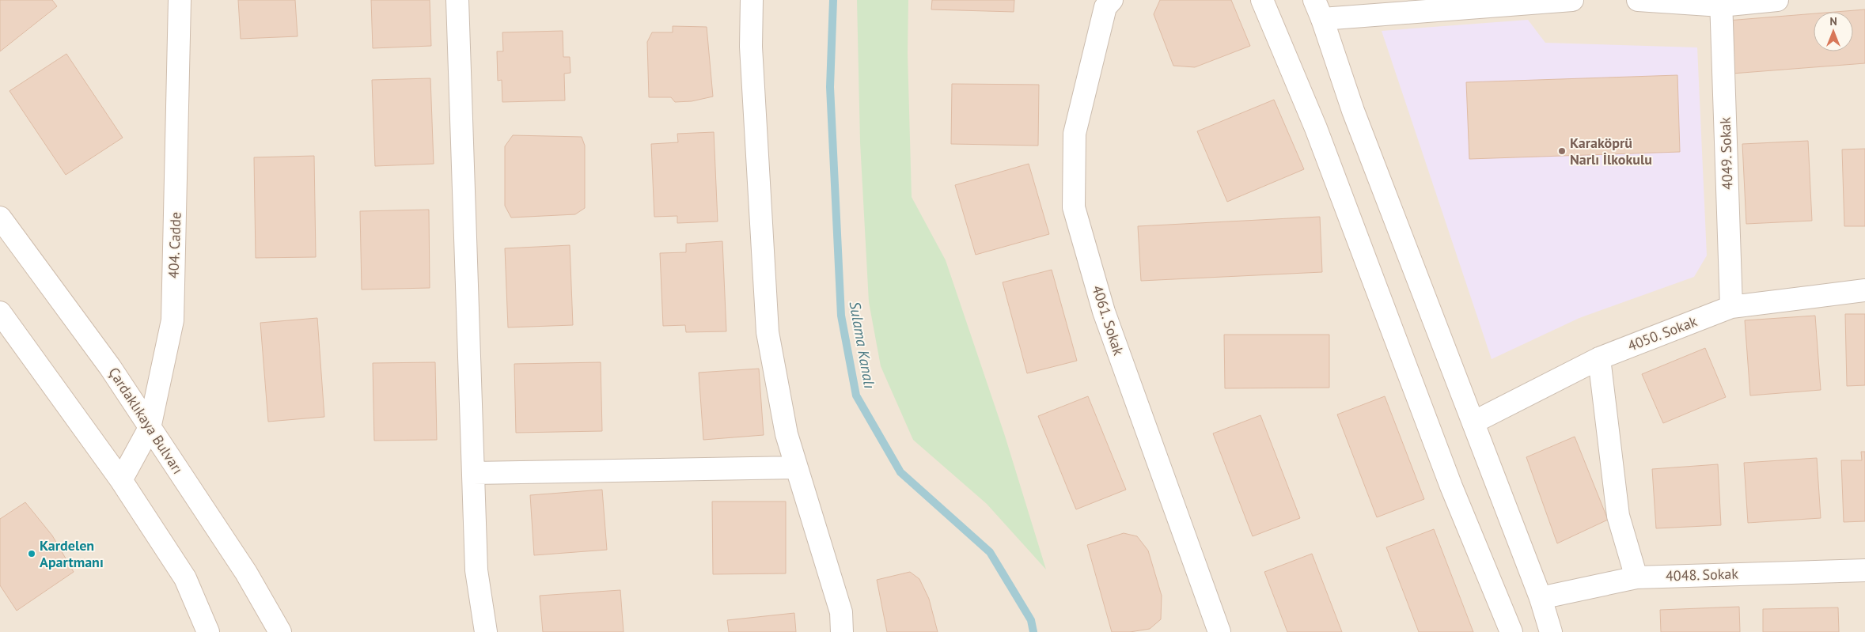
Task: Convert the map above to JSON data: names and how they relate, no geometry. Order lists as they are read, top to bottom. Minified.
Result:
{"streets":{"street":["4049. Sokak","404. Cadde","4061. Sokak","4050. Sokak","Çardaklıkaya Bulvarı","4048. Sokak"]},"crossings":[["4049. Sokak","4050. Sokak"],["404. Cadde","Çardaklıkaya Bulvarı"]],"water":["Sulama Kanalı"],"places":["Karaköprü Narlı İlkokulu","Kardelen Apartmanı"],"north":"top"}
